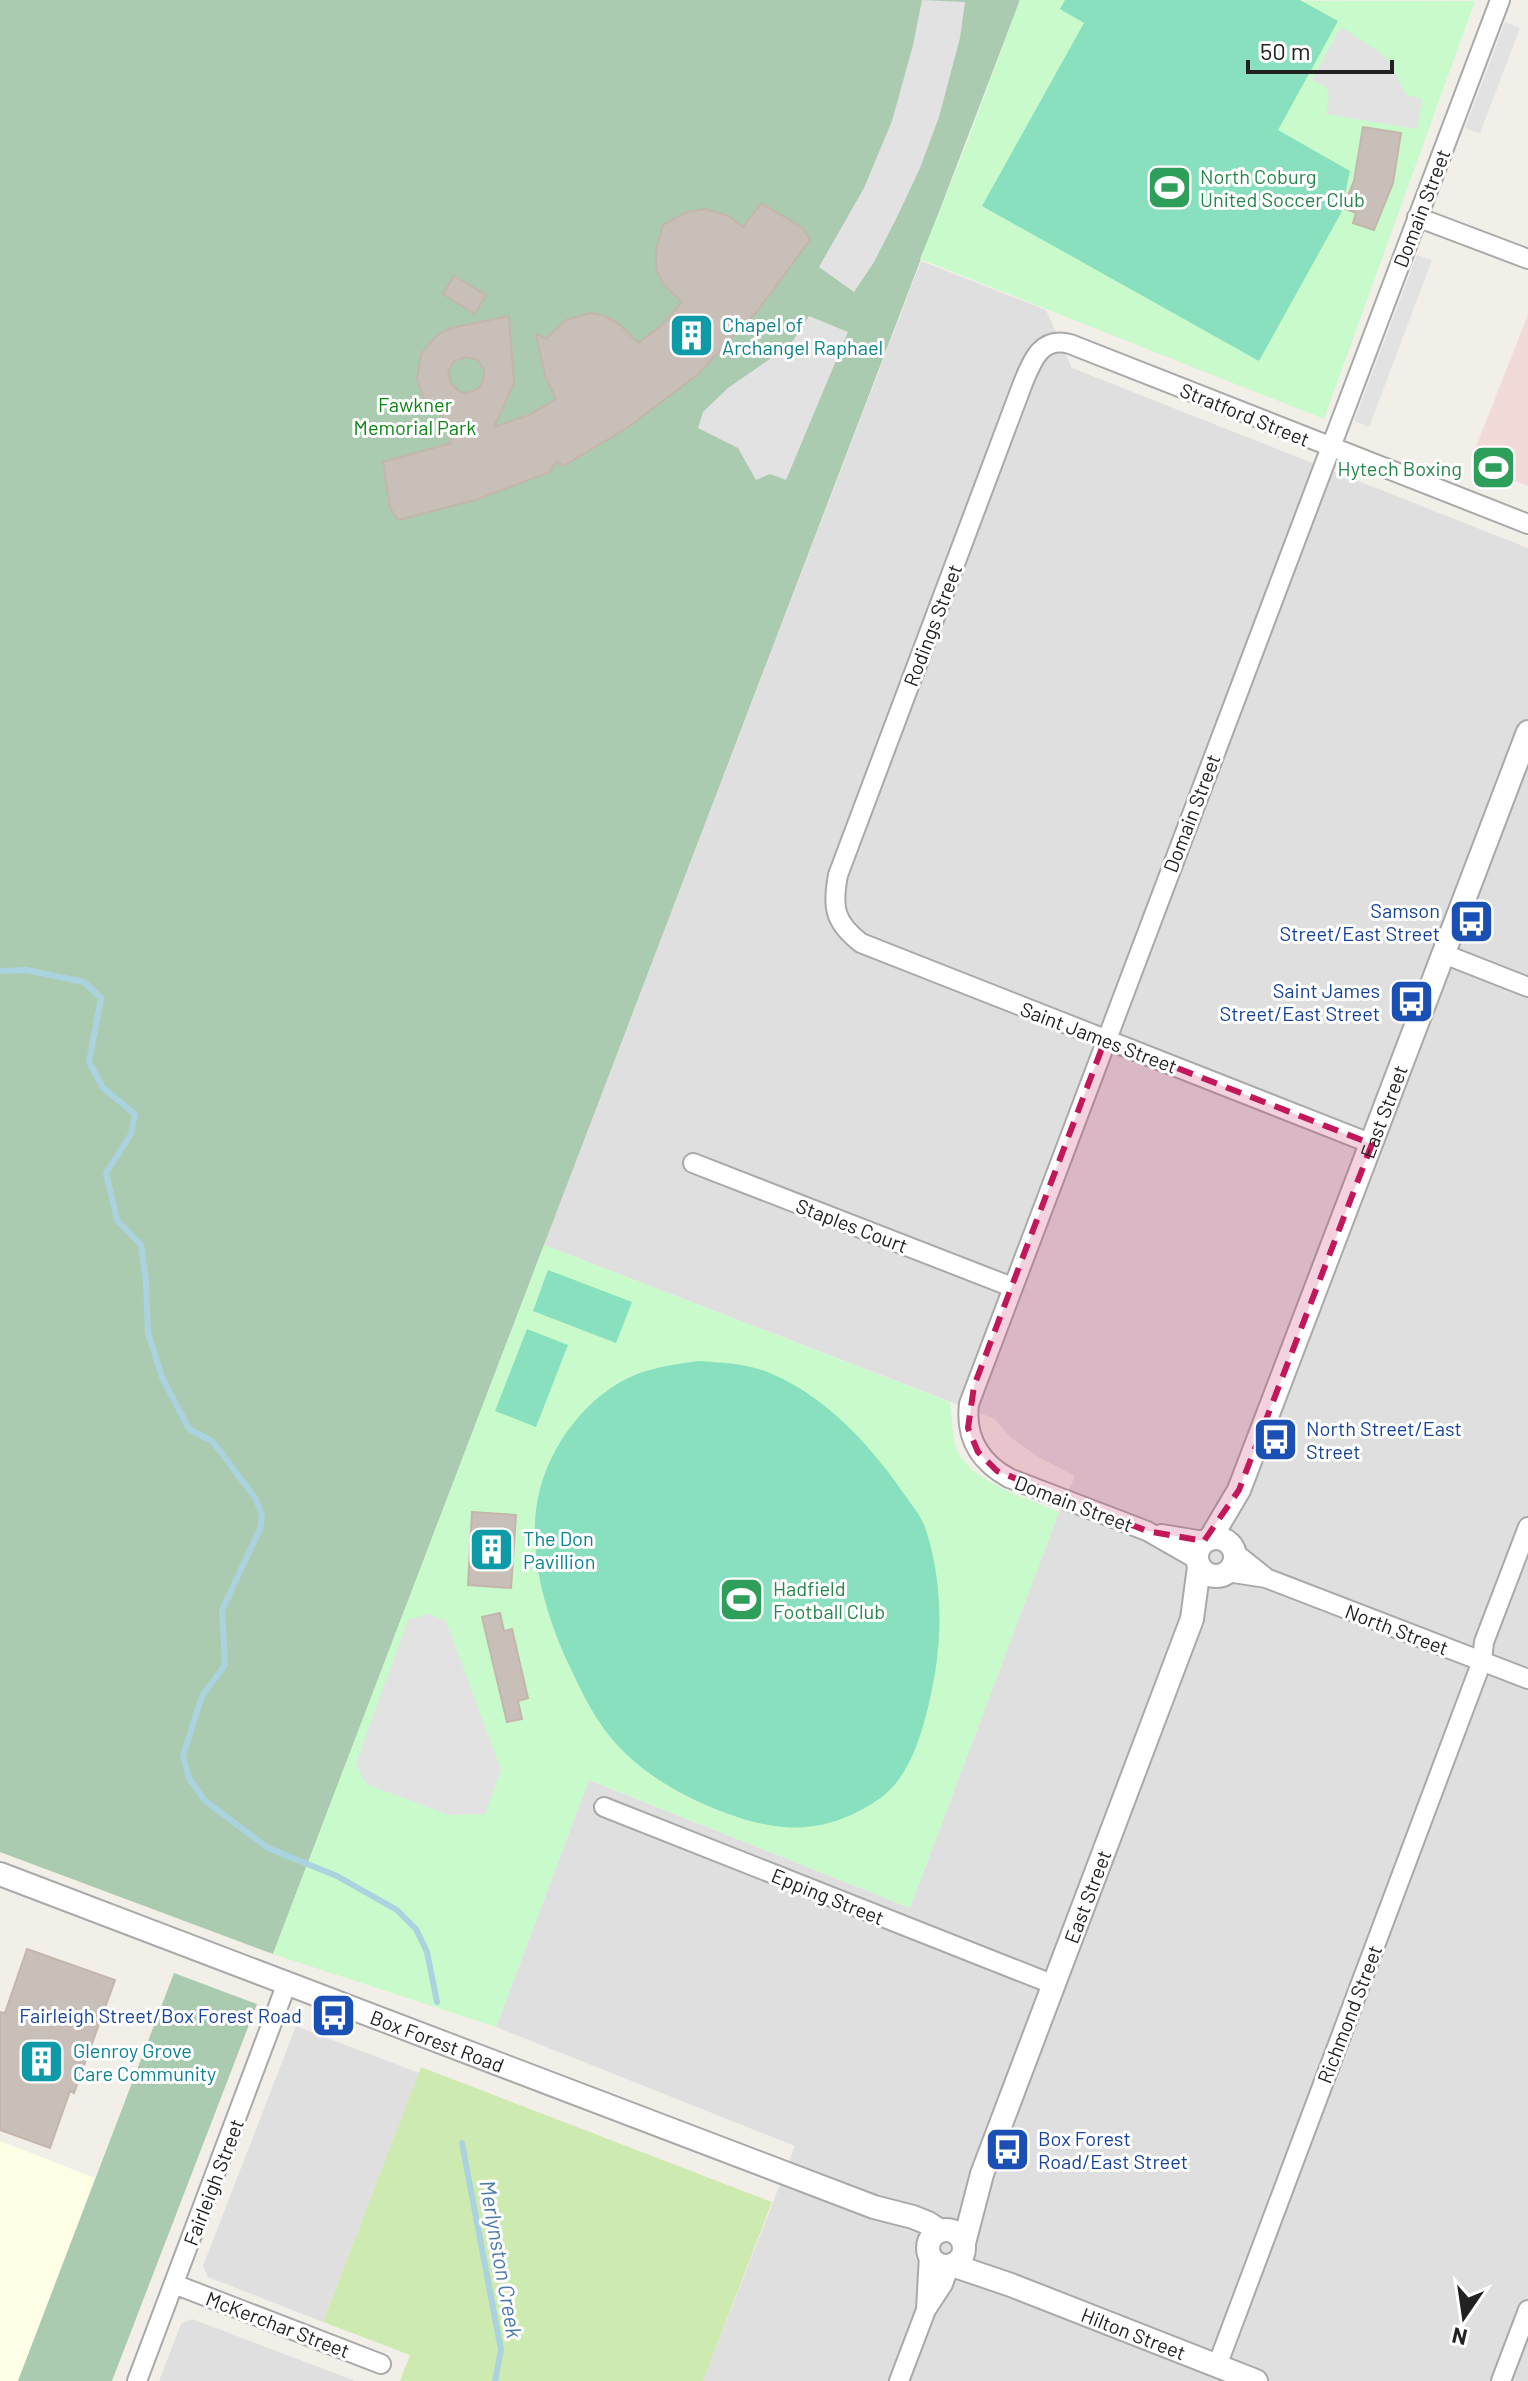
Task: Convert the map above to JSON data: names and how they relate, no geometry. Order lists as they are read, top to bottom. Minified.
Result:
{"streets":{"street":["Domain Street","Stratford Street","Rodings Street","Saint James Street","East Street","Staples Court","North Street","Epping Street","Richmond Street","Box Forest Road","Fairleigh Street","McKerchar Street","Hilton Street"]},"crossings":[["Domain Street","Stratford Street"],["Domain Street","Saint James Street"],["Domain Street","East Street"],["Domain Street","Staples Court"],["Domain Street","North Street"],["Stratford Street","Rodings Street"],["Rodings Street","Saint James Street"],["Saint James Street","East Street"],["East Street","North Street"],["East Street","Epping Street"],["East Street","Box Forest Road"],["East Street","Hilton Street"],["North Street","Richmond Street"],["Richmond Street","Hilton Street"],["Box Forest Road","Fairleigh Street"],["Fairleigh Street","McKerchar Street"]],"water":["Merlynston Creek"],"parks":["Fawkner Memorial Park"],"places":{"sports":["North Coburg United Soccer Club","Hytech Boxing","Hadfield Football Club"],"building":["Chapel of Archangel Raphael","The Don Pavillion","Glenroy Grove Care Community"],"bus stop":["Samson Street/East Street","Saint James Street/East Street","North Street/East Street","Fairleigh Street/Box Forest Road","Box Forest Road/East Street"]},"scale_bar":"50 m","north":"bottom"}
